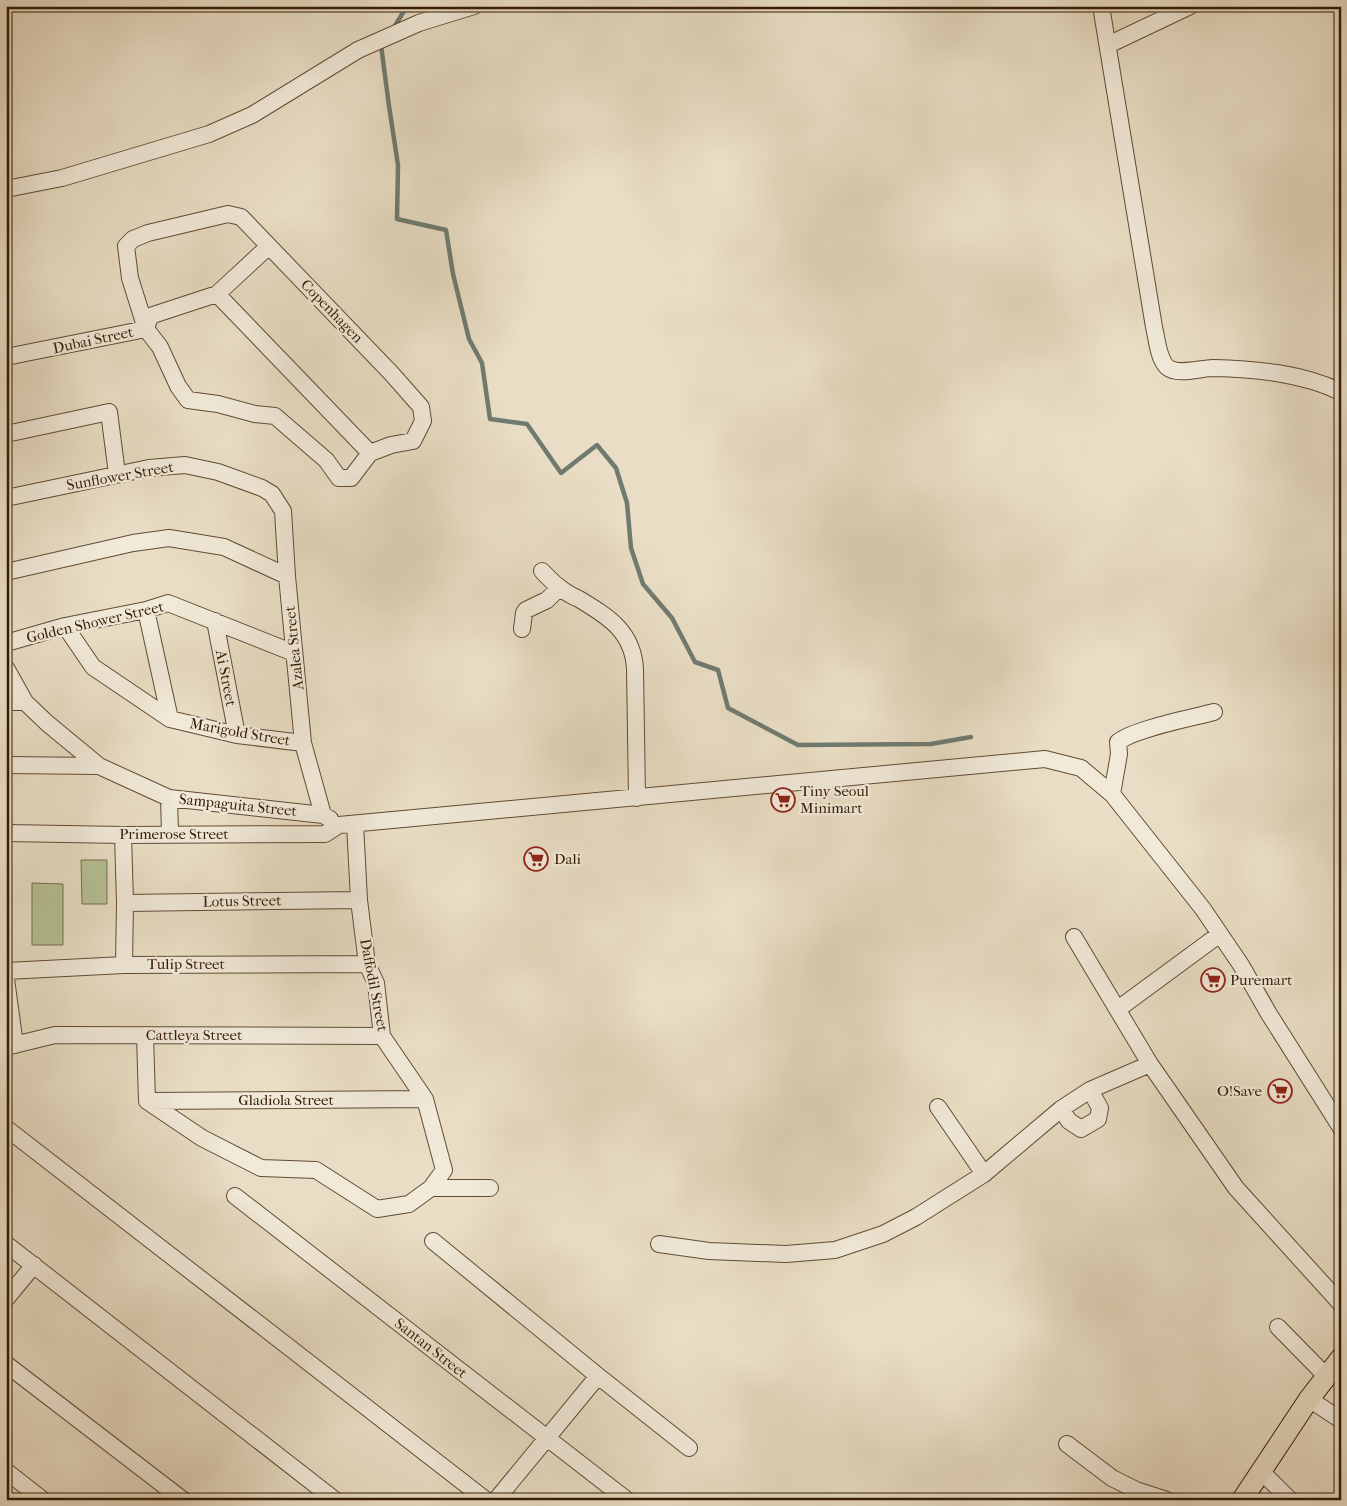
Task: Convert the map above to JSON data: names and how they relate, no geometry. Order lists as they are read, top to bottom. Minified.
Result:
{"streets":{"street":["Copenhagen","Dubai Street","Sunflower Street","Golden Shower Street","Azalea Street","Ai Street","Marigold Street","Sampaguita Street","Primerose Street","Lotus Street","Tulip Street","Daffodil Street","Cattleya Street","Gladiola Street","Santan Street"]},"crossings":[["Copenhagen","Dubai Street"],["Sunflower Street","Azalea Street"],["Golden Shower Street","Azalea Street"],["Golden Shower Street","Ai Street"],["Golden Shower Street","Marigold Street"],["Azalea Street","Marigold Street"],["Azalea Street","Sampaguita Street"],["Ai Street","Marigold Street"],["Sampaguita Street","Primerose Street"],["Lotus Street","Daffodil Street"],["Tulip Street","Daffodil Street"],["Daffodil Street","Cattleya Street"],["Daffodil Street","Gladiola Street"]],"places":{"supermarket":["Tiny Seoul Minimart","Dali","Puremart","O!Save"]}}
